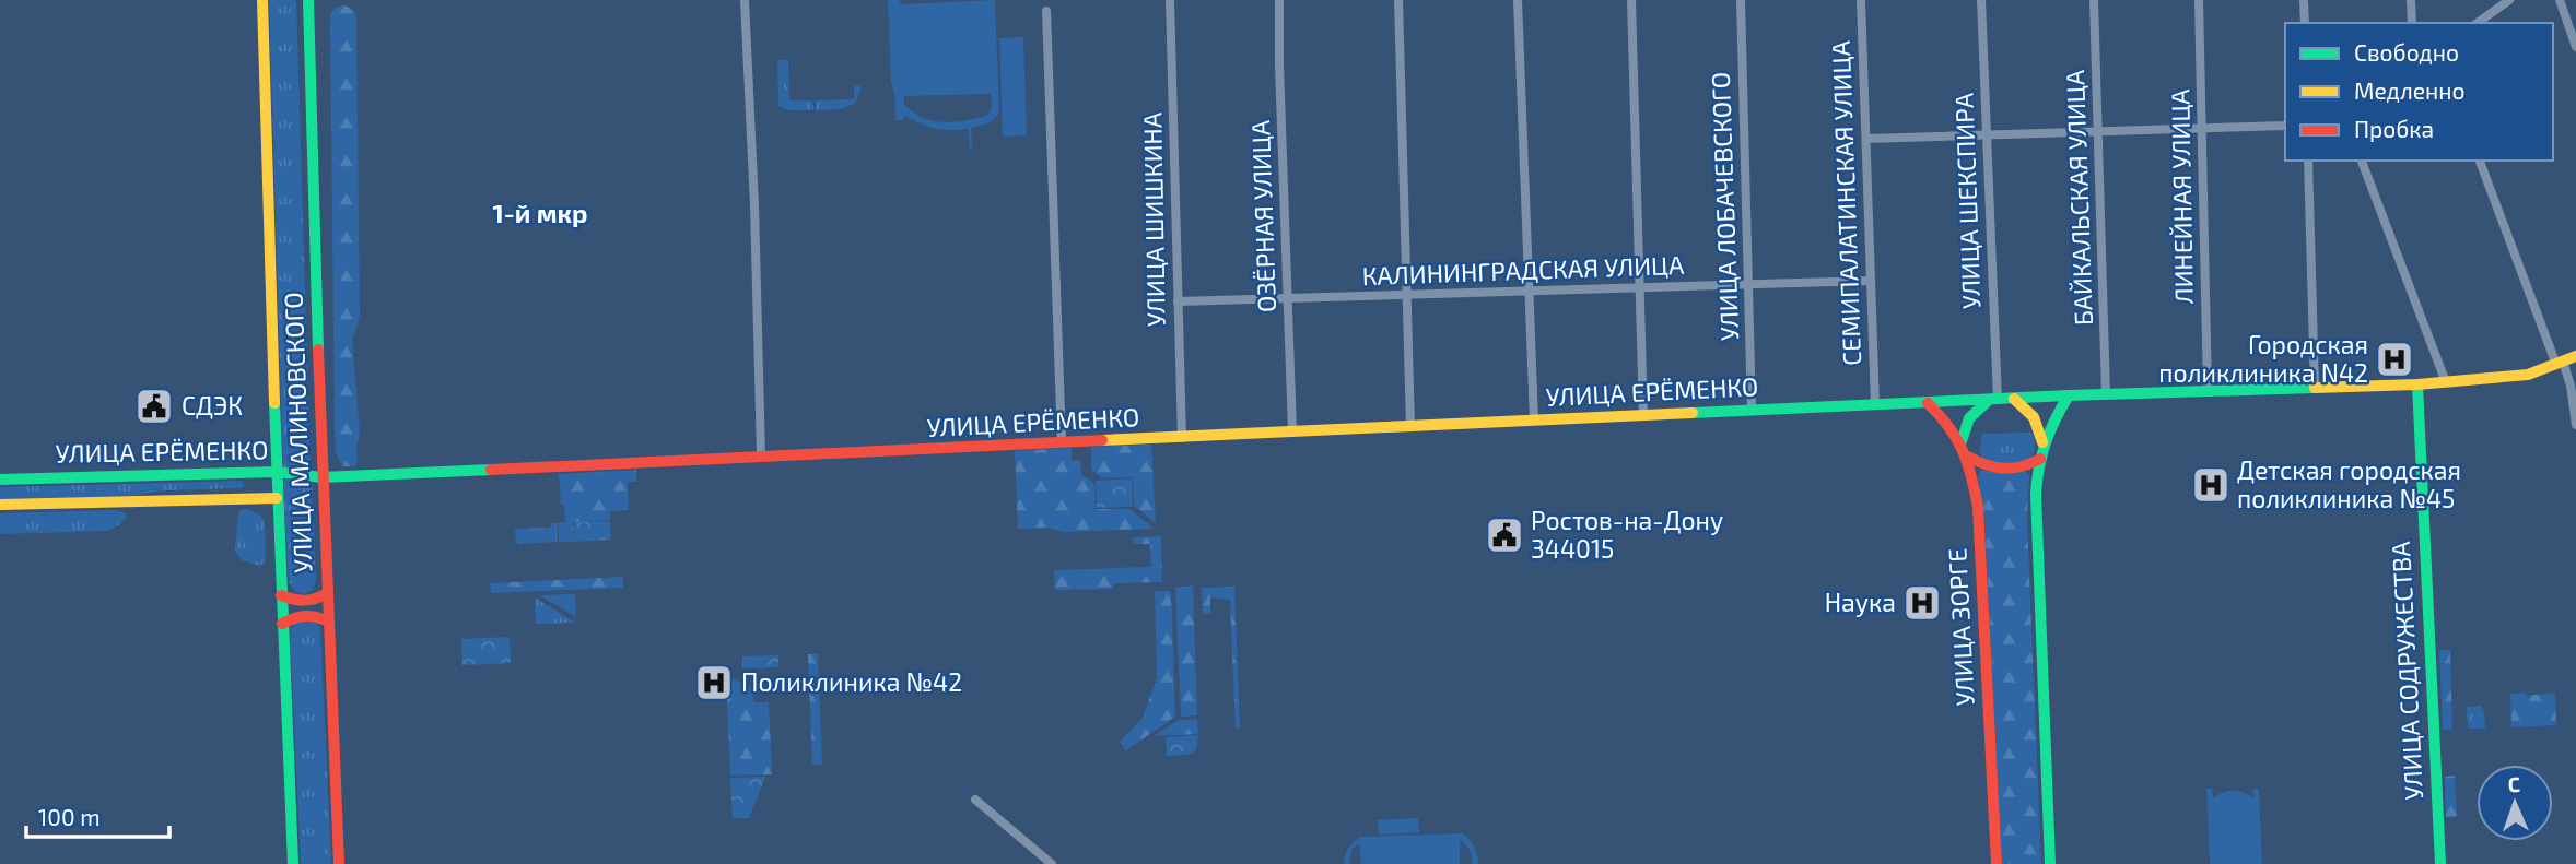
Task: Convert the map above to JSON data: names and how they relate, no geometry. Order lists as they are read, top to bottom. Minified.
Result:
{"streets":{"main road":["УЛИЦА ЕРЁМЕНКО","УЛИЦА МАЛИНОВСКОГО","УЛИЦА ЗОРГЕ","УЛИЦА СОДРУЖЕСТВА"],"street":["ЛИНЕЙНАЯ УЛИЦА","БАЙКАЛЬСКАЯ УЛИЦА","УЛИЦА ШЕКСПИРА","СЕМИПАЛАТИНСКАЯ УЛИЦА","УЛИЦА ЛОБАЧЕВСКОГО","ОЗЁРНАЯ УЛИЦА","УЛИЦА ШИШКИНА","КАЛИНИНГРАДСКАЯ УЛИЦА"]},"crossings":[["ЛИНЕЙНАЯ УЛИЦА","УЛИЦА ЕРЁМЕНКО"],["БАЙКАЛЬСКАЯ УЛИЦА","УЛИЦА ЕРЁМЕНКО"],["УЛИЦА ШЕКСПИРА","УЛИЦА ЕРЁМЕНКО"],["УЛИЦА ШЕКСПИРА","УЛИЦА ЗОРГЕ"],["СЕМИПАЛАТИНСКАЯ УЛИЦА","КАЛИНИНГРАДСКАЯ УЛИЦА"],["СЕМИПАЛАТИНСКАЯ УЛИЦА","УЛИЦА ЕРЁМЕНКО"],["УЛИЦА ЛОБАЧЕВСКОГО","КАЛИНИНГРАДСКАЯ УЛИЦА"],["УЛИЦА ЛОБАЧЕВСКОГО","УЛИЦА ЕРЁМЕНКО"],["ОЗЁРНАЯ УЛИЦА","КАЛИНИНГРАДСКАЯ УЛИЦА"],["ОЗЁРНАЯ УЛИЦА","УЛИЦА ЕРЁМЕНКО"],["УЛИЦА ШИШКИНА","КАЛИНИНГРАДСКАЯ УЛИЦА"],["УЛИЦА ШИШКИНА","УЛИЦА ЕРЁМЕНКО"],["УЛИЦА ЕРЁМЕНКО","УЛИЦА МАЛИНОВСКОГО"],["УЛИЦА ЕРЁМЕНКО","УЛИЦА ЗОРГЕ"],["УЛИЦА ЕРЁМЕНКО","УЛИЦА СОДРУЖЕСТВА"]],"districts":["1-й мкр"],"places":{"hospital":["Городская поликлиника N42","Детская городская поликлиника №45","Наука","Поликлиника №42"],"public building":["СДЭК","Ростов-на-Дону 344015"]},"legend":["Свободно","Медленно","Пробка"],"scale_bar":"100 m","north":"top"}
